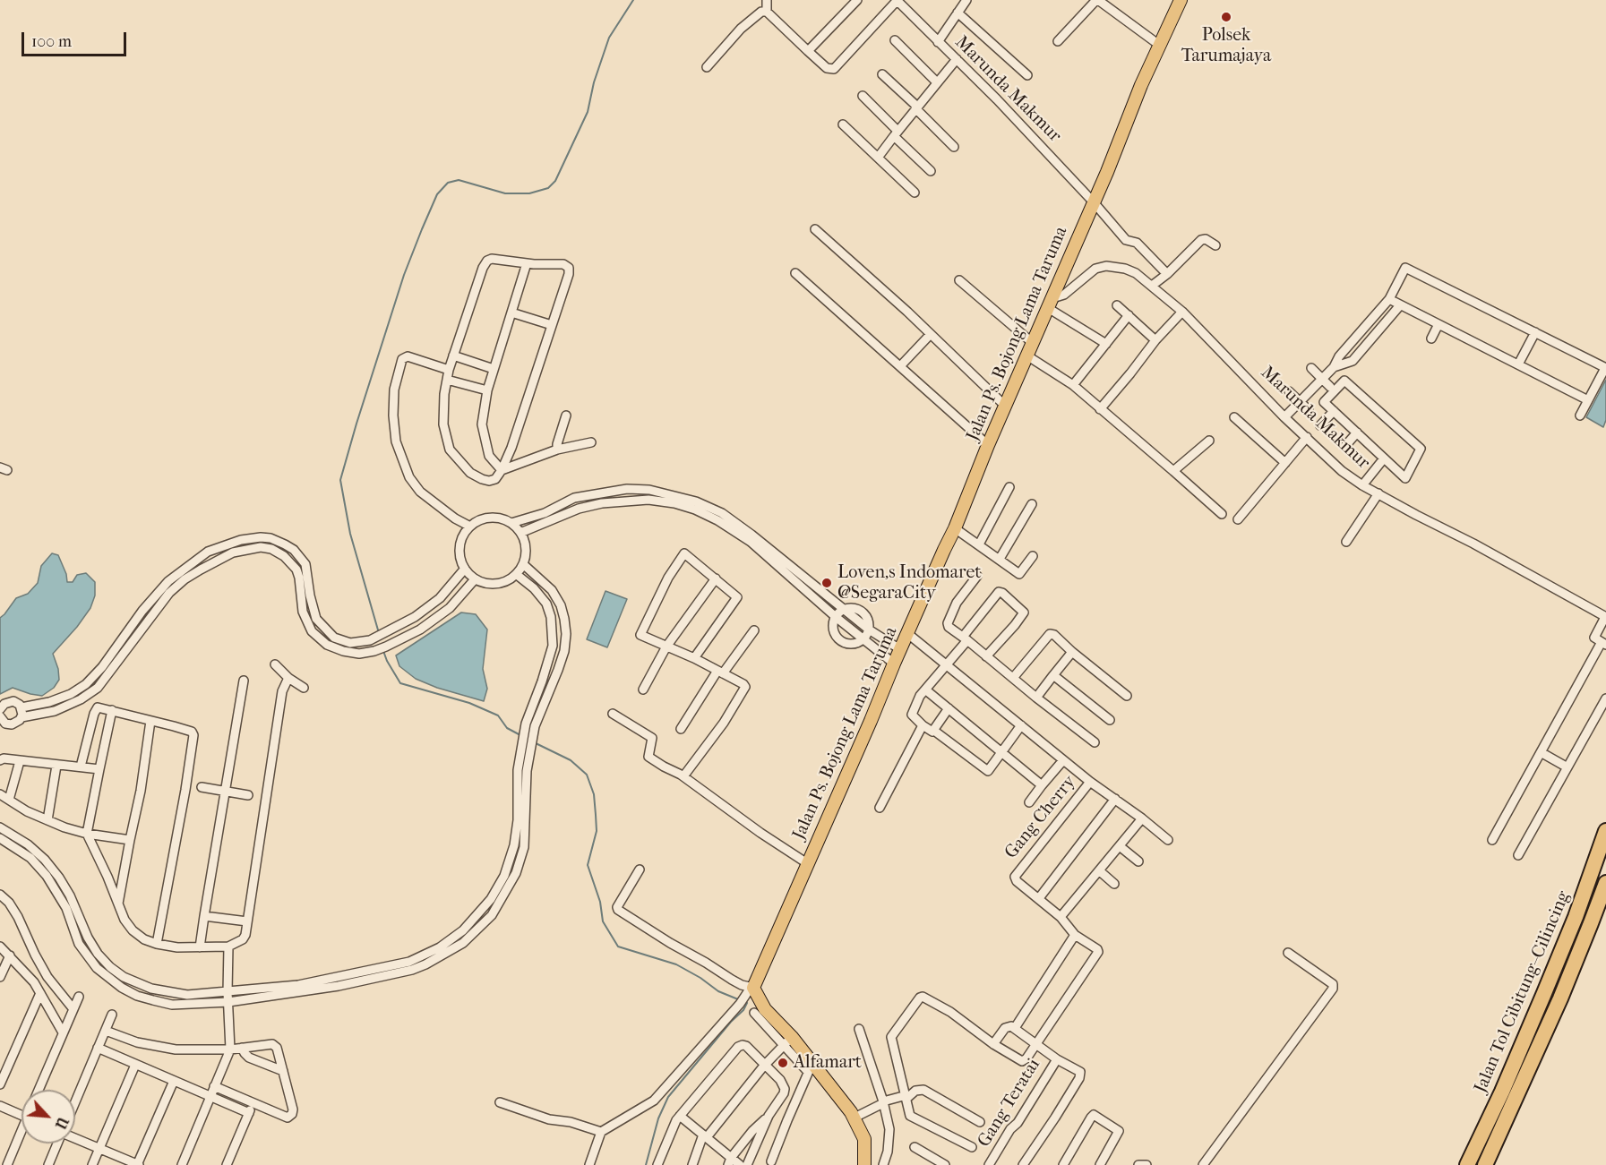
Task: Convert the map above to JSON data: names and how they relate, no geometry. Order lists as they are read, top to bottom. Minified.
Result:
{"streets":{"highway":["Jalan Tol Cibitung–Cilincing"],"main road":["Jalan Ps. Bojong Lama Taruma"],"street":["Marunda Makmur","Gang Cherry","Gang Teratai"]},"crossings":[["Marunda Makmur","Jalan Ps. Bojong Lama Taruma"]],"places":["Polsek Tarumajaya","Loven,s Indomaret @SegaraCity","Alfamart"],"scale_bar":"100 m","north":"bottom right"}
